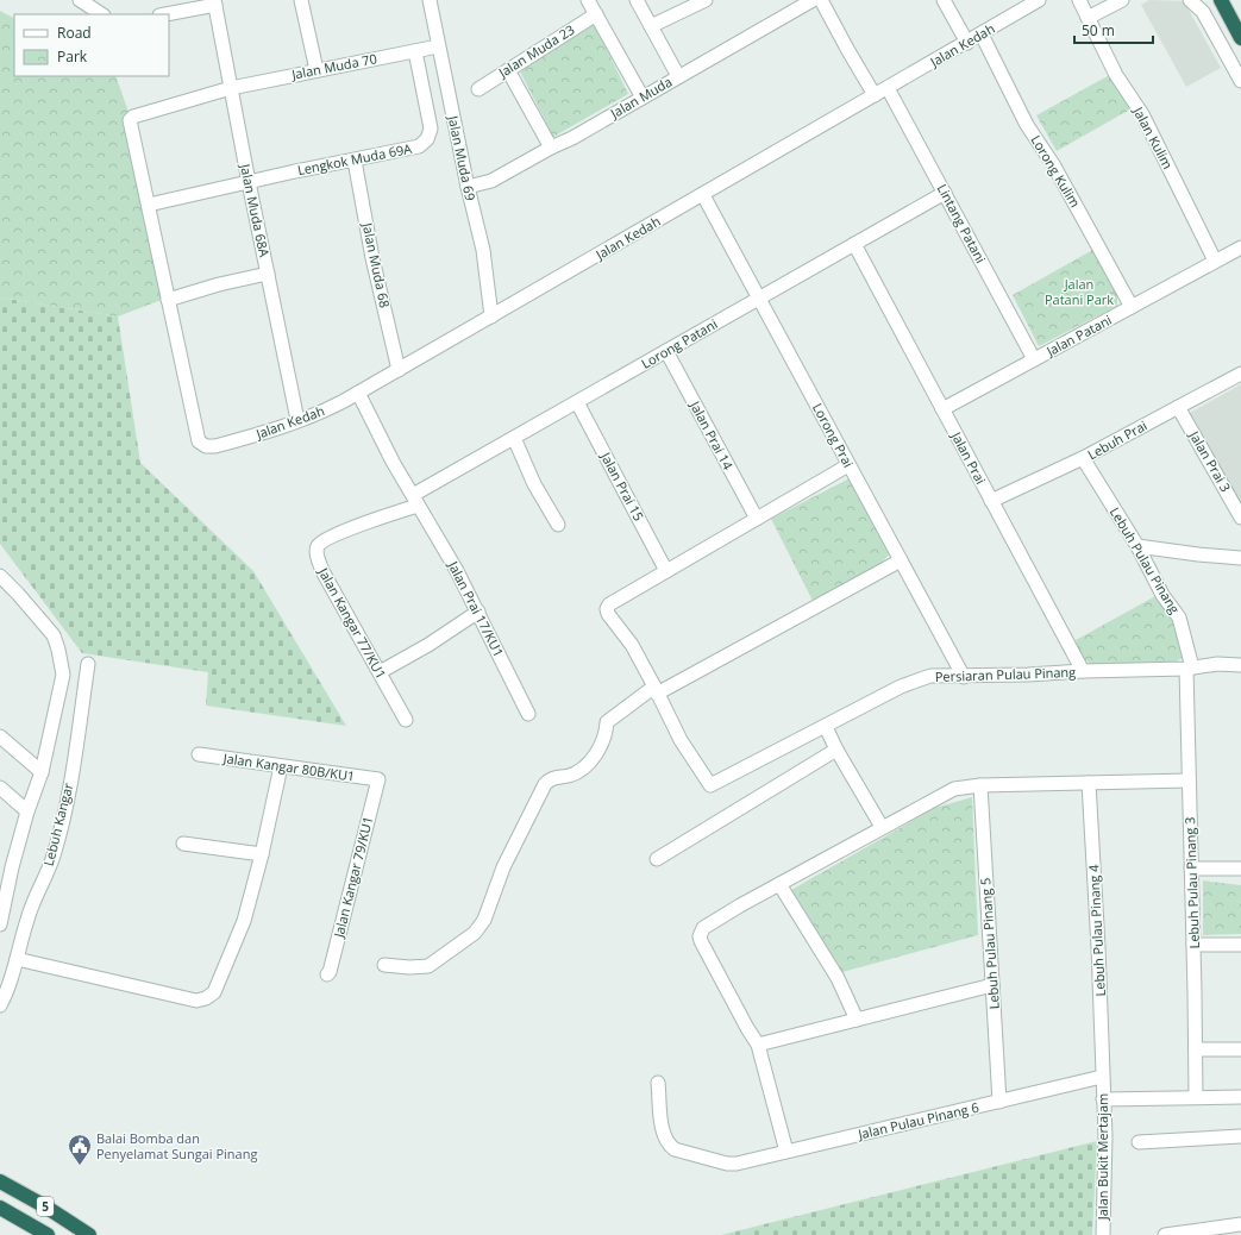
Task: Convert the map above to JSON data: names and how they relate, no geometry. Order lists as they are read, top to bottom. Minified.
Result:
{"streets":{"highway":["5"],"street":["Jalan Kedah","Jalan Muda 23","Jalan Muda 70","Jalan Muda","Jalan Kulim","Jalan Muda 69","Lengkok Muda 69A","Lorong Kulim","Jalan Muda 68A","Lintang Patani","Jalan Muda 68","Jalan Patani","Lorong Patani","Jalan Prai 14","Lorong Prai","Lebuh Prai","Jalan Prai","Jalan Prai 3","Jalan Prai 15","Lebuh Pulau Pinang","Jalan Prai 17/KU1","Jalan Kangar 77/KU1","Persiaran Pulau Pinang","Jalan Kangar 80B/KU1","Lebuh Kangar","Jalan Kangar 79/KU1","Lebuh Pulau Pinang 3","Lebuh Pulau Pinang 4","Lebuh Pulau Pinang 5","Jalan Pulau Pinang 6","Jalan Bukit Mertajam"]},"crossings":[["Jalan Kedah","Jalan Muda 69"],["Jalan Kedah","Lorong Kulim"],["Jalan Kedah","Jalan Muda 68A"],["Jalan Kedah","Lintang Patani"],["Jalan Kedah","Jalan Muda 68"],["Jalan Kedah","Lorong Prai"],["Jalan Kedah","Jalan Prai 17/KU1"],["Jalan Muda 70","Jalan Muda 69"],["Jalan Muda 70","Lengkok Muda 69A"],["Jalan Muda 70","Jalan Muda 68A"],["Jalan Muda","Jalan Muda 69"],["Jalan Kulim","Jalan Patani"],["Lengkok Muda 69A","Jalan Muda 68A"],["Lengkok Muda 69A","Jalan Muda 68"],["Lorong Kulim","Jalan Patani"],["Lintang Patani","Jalan Patani"],["Lintang Patani","Lorong Patani"],["Jalan Patani","Jalan Prai"],["Lorong Patani","Jalan Prai 14"],["Lorong Patani","Lorong Prai"],["Lorong Patani","Jalan Prai"],["Lorong Patani","Jalan Prai 15"],["Lorong Patani","Jalan Prai 17/KU1"],["Lorong Patani","Jalan Kangar 77/KU1"],["Lorong Prai","Persiaran Pulau Pinang"],["Lebuh Prai","Jalan Prai"],["Lebuh Prai","Jalan Prai 3"],["Lebuh Prai","Lebuh Pulau Pinang"],["Jalan Prai","Persiaran Pulau Pinang"],["Lebuh Pulau Pinang","Persiaran Pulau Pinang"],["Lebuh Pulau Pinang","Lebuh Pulau Pinang 3"],["Jalan Prai 17/KU1","Jalan Kangar 77/KU1"],["Persiaran Pulau Pinang","Lebuh Pulau Pinang 3"],["Jalan Kangar 80B/KU1","Jalan Kangar 79/KU1"],["Lebuh Pulau Pinang 4","Jalan Pulau Pinang 6"],["Lebuh Pulau Pinang 4","Jalan Bukit Mertajam"],["Lebuh Pulau Pinang 5","Jalan Pulau Pinang 6"],["Jalan Pulau Pinang 6","Jalan Bukit Mertajam"]],"parks":["Jalan Patani Park"],"places":{"public building":["Balai Bomba dan Penyelamat Sungai Pinang"]},"legend":["Road","Park"],"scale_bar":"50 m"}
